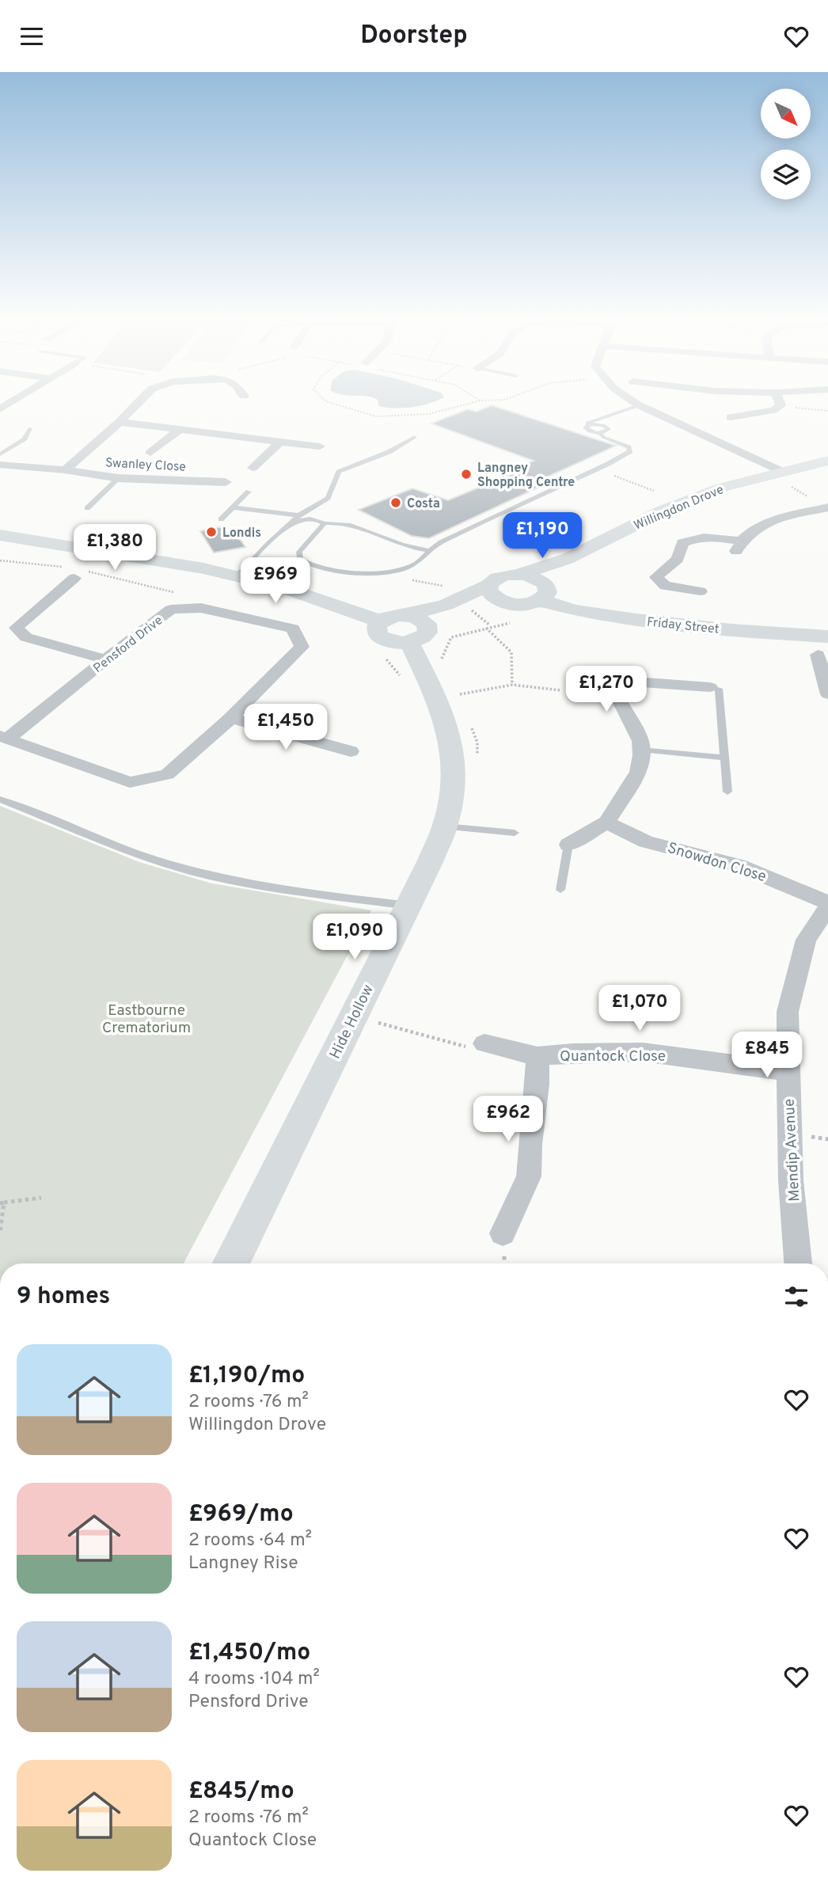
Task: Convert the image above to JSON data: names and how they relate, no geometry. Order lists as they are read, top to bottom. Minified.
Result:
{"streets":{"main road":["Willingdon Drove","Friday Street","Hide Hollow"],"street":["Swanley Close","Pensford Drive","Snowdon Close","Quantock Close","Mendip Avenue"]},"crossings":[["Willingdon Drove","Friday Street"],["Willingdon Drove","Hide Hollow"],["Snowdon Close","Mendip Avenue"],["Quantock Close","Mendip Avenue"]],"parks":["Eastbourne Crematorium"],"places":["Langney Shopping Centre","Costa","Londis"],"north":"bottom right","page":{"header":"Doorstep","price":["£1,190","£1,380","£969","£1,270","£1,450","£1,090","£1,070","£845","£962"],"heading":"9 homes","list":[{"name":"£1,190/mo","note":"2 rooms · 76 m² · Willingdon Drove"},{"name":"£969/mo","note":"2 rooms · 64 m² · Langney Rise"},{"name":"£1,450/mo","note":"4 rooms · 104 m² · Pensford Drive"},{"name":"£845/mo","note":"2 rooms · 76 m² · Quantock Close"}]}}
